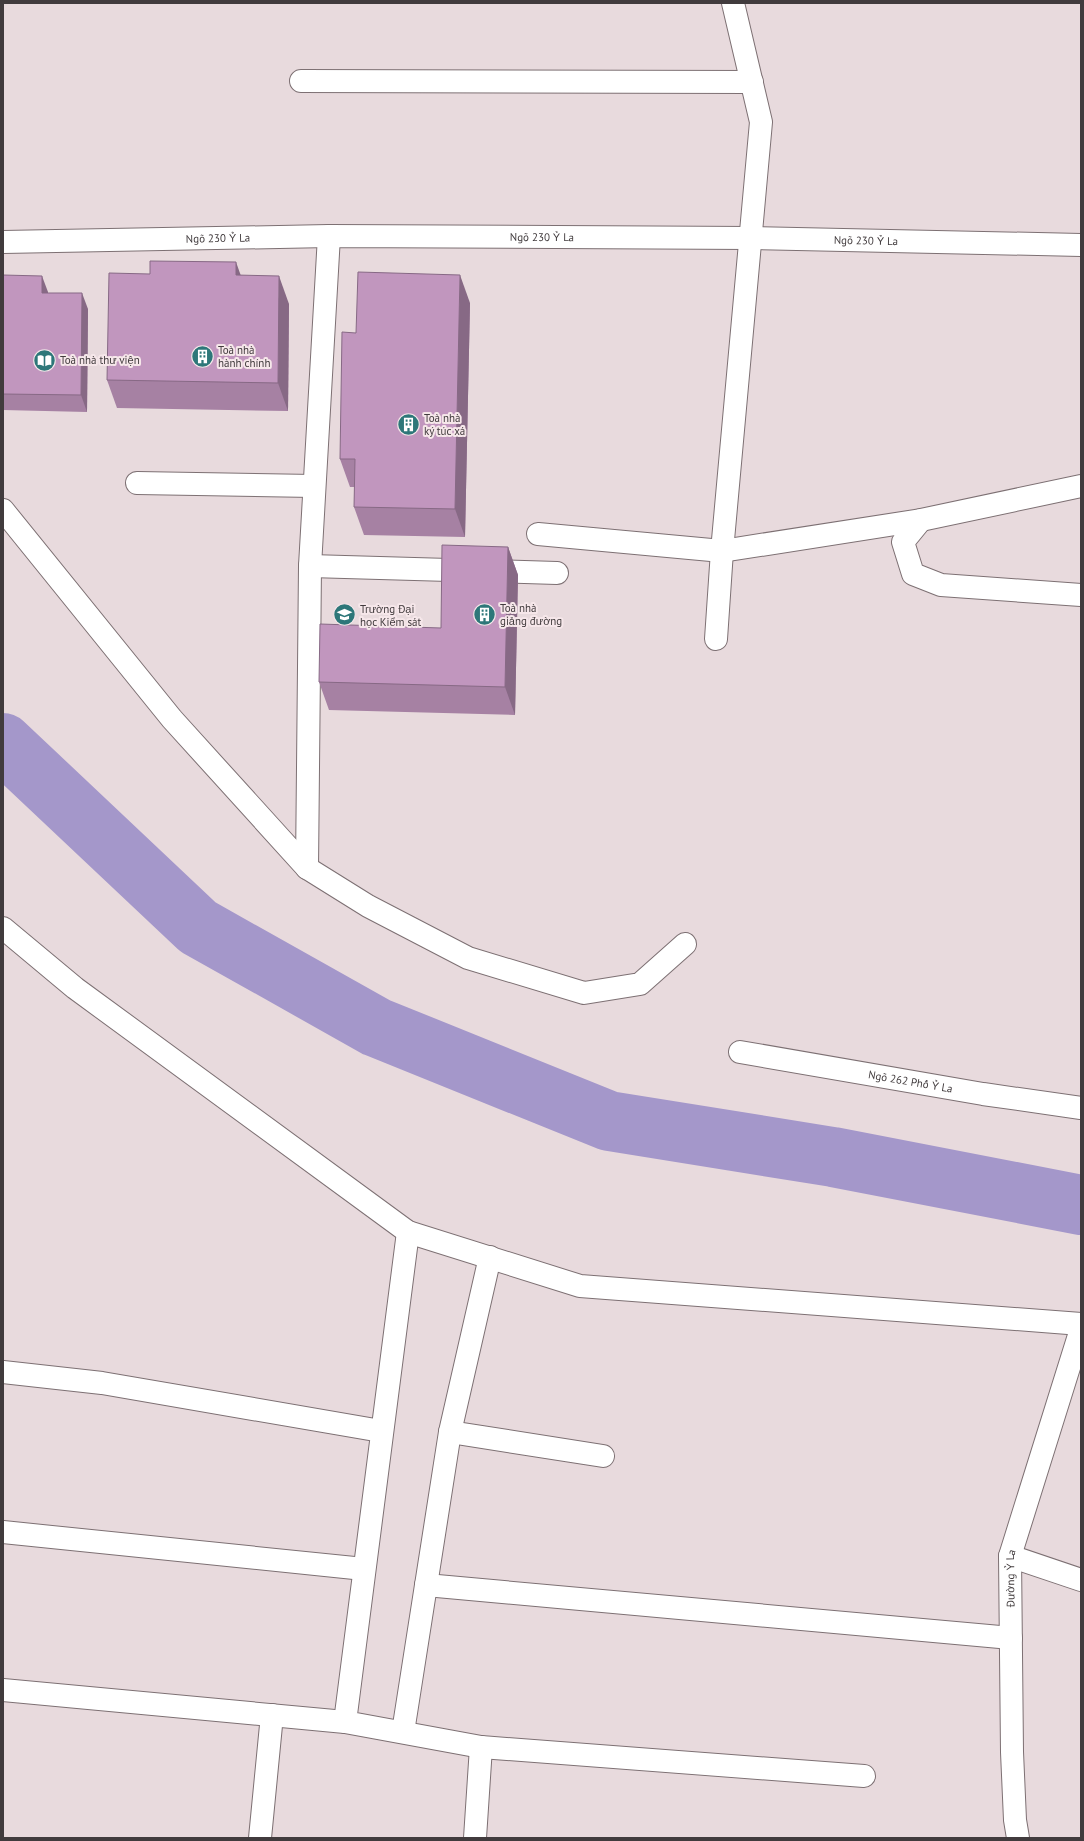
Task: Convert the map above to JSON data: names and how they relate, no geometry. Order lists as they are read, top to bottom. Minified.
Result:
{"streets":{"street":["Ngõ 230 Ỷ La","Ngõ 262 Phố Ỷ La","Đường Ỷ La"]},"places":{"building":["Toà nhà hành chính","Toà nhà ký túc xá","Toà nhà giảng đường"],"library":["Toà nhà thư viện"],"school or university":["Trường Đại học Kiểm sát"]}}
